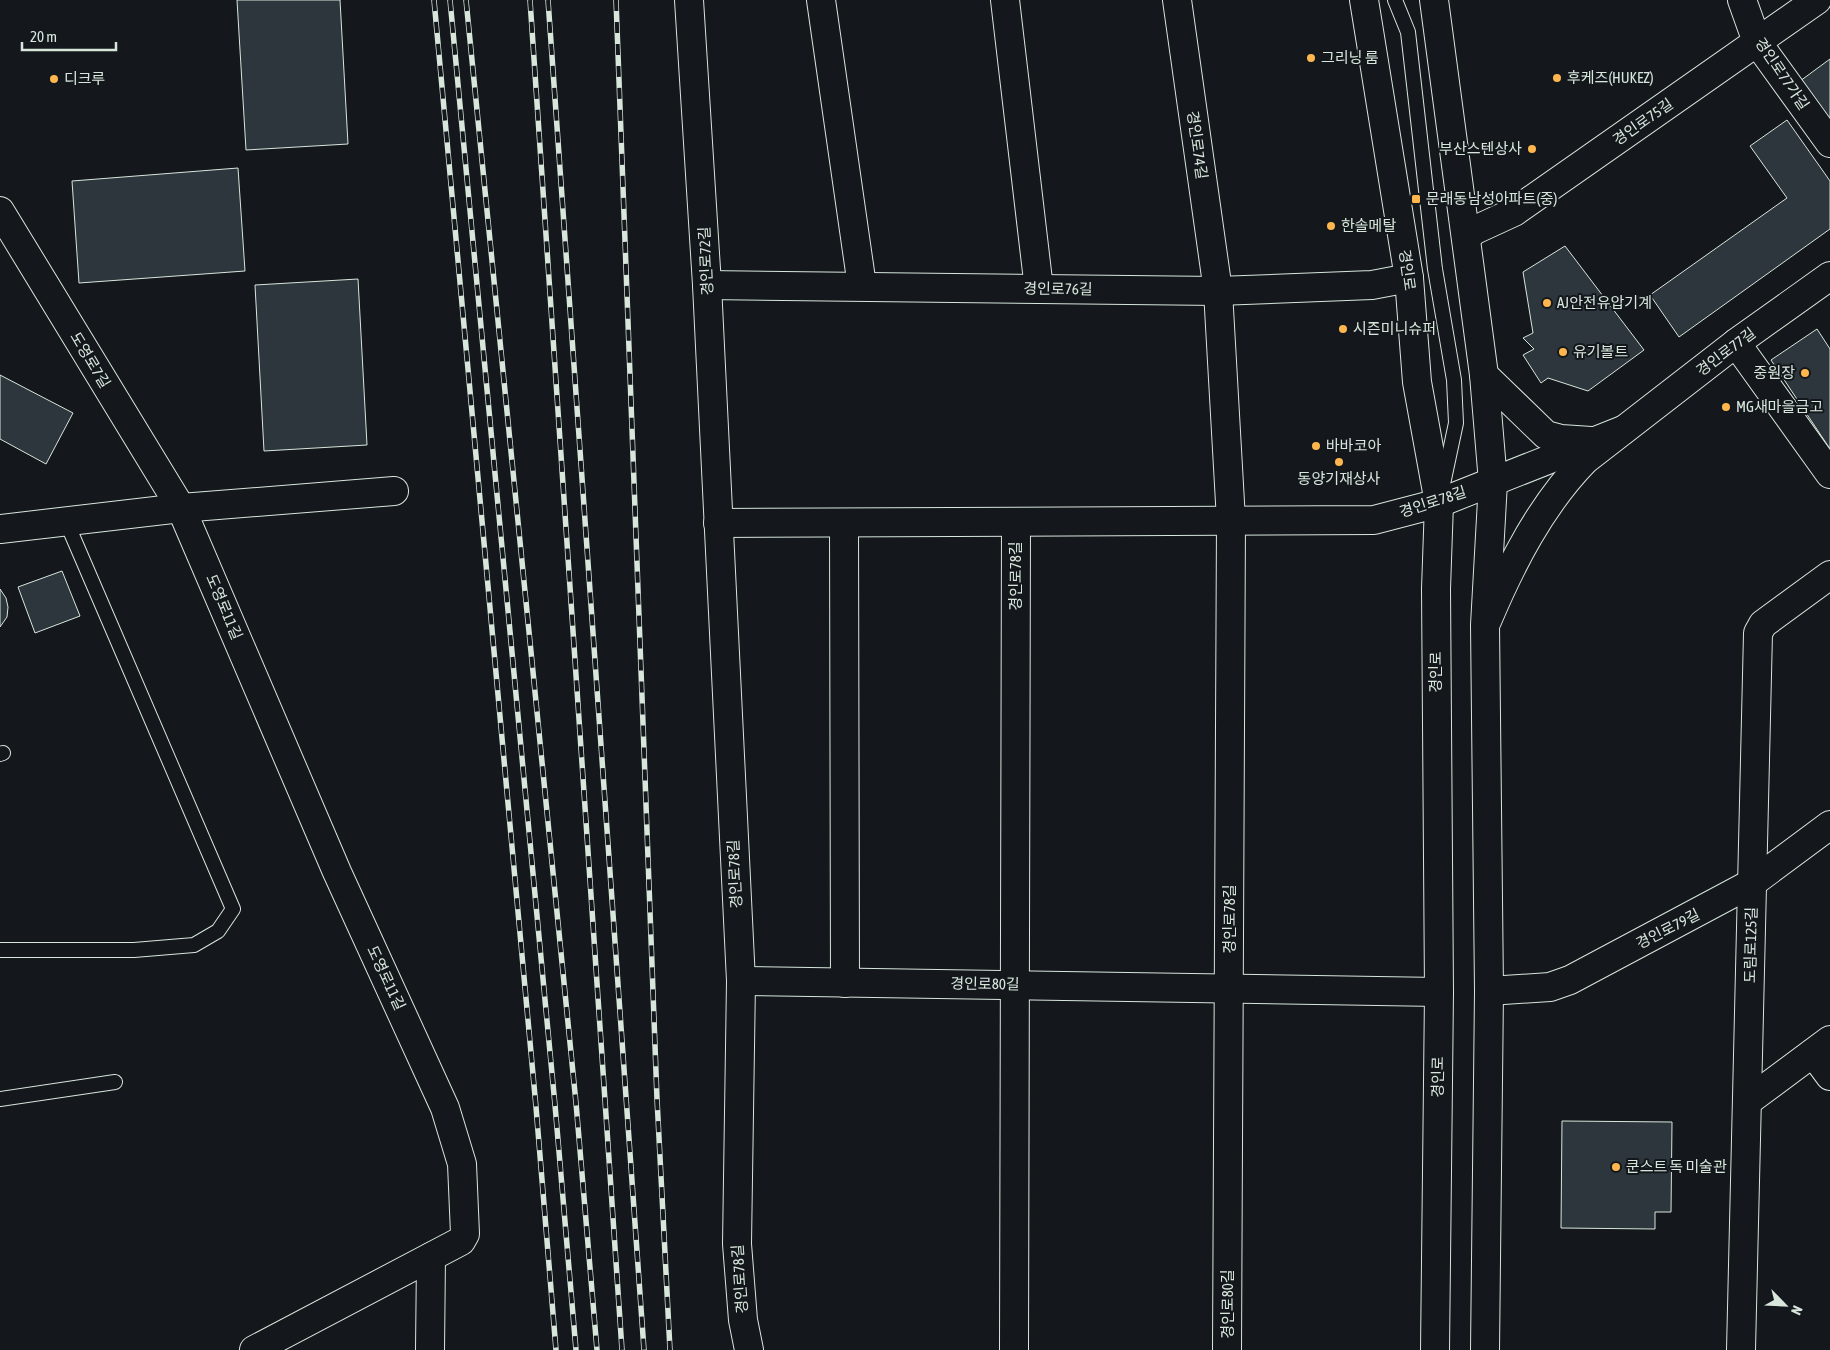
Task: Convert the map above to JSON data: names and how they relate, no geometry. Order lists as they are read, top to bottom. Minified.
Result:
{"streets":{"street":["경인로77가길","경인로75길","경인로74길","경인로72길","경인로","경인로76길","경인로77길","도영로7길","경인로78길","도영로11길","경인로79길","도림로125길","경인로80길"]},"crossings":[["경인로77가길","경인로75길"],["경인로74길","경인로76길"],["경인로74길","경인로78길"],["경인로72길","경인로76길"],["경인로72길","경인로78길"],["경인로","경인로76길"],["경인로","경인로78길"],["경인로","경인로80길"],["경인로76길","경인로78길"],["경인로77길","경인로78길"],["도영로7길","도영로11길"],["경인로78길","경인로80길"],["경인로79길","도림로125길"]],"places":{"other":["그리닝 룸","후케즈(HUKEZ)","디크루","부산스텐상사","한솔메탈","AJ안전유압기계","시즌미니슈퍼","유기볼트","중원장","MG새마을금고","바바코아","동양기재상사","쿤스트 독 미술관"],"transit":["문래동남성아파트(중)"]},"scale_bar":"20 m","north":"bottom right"}
